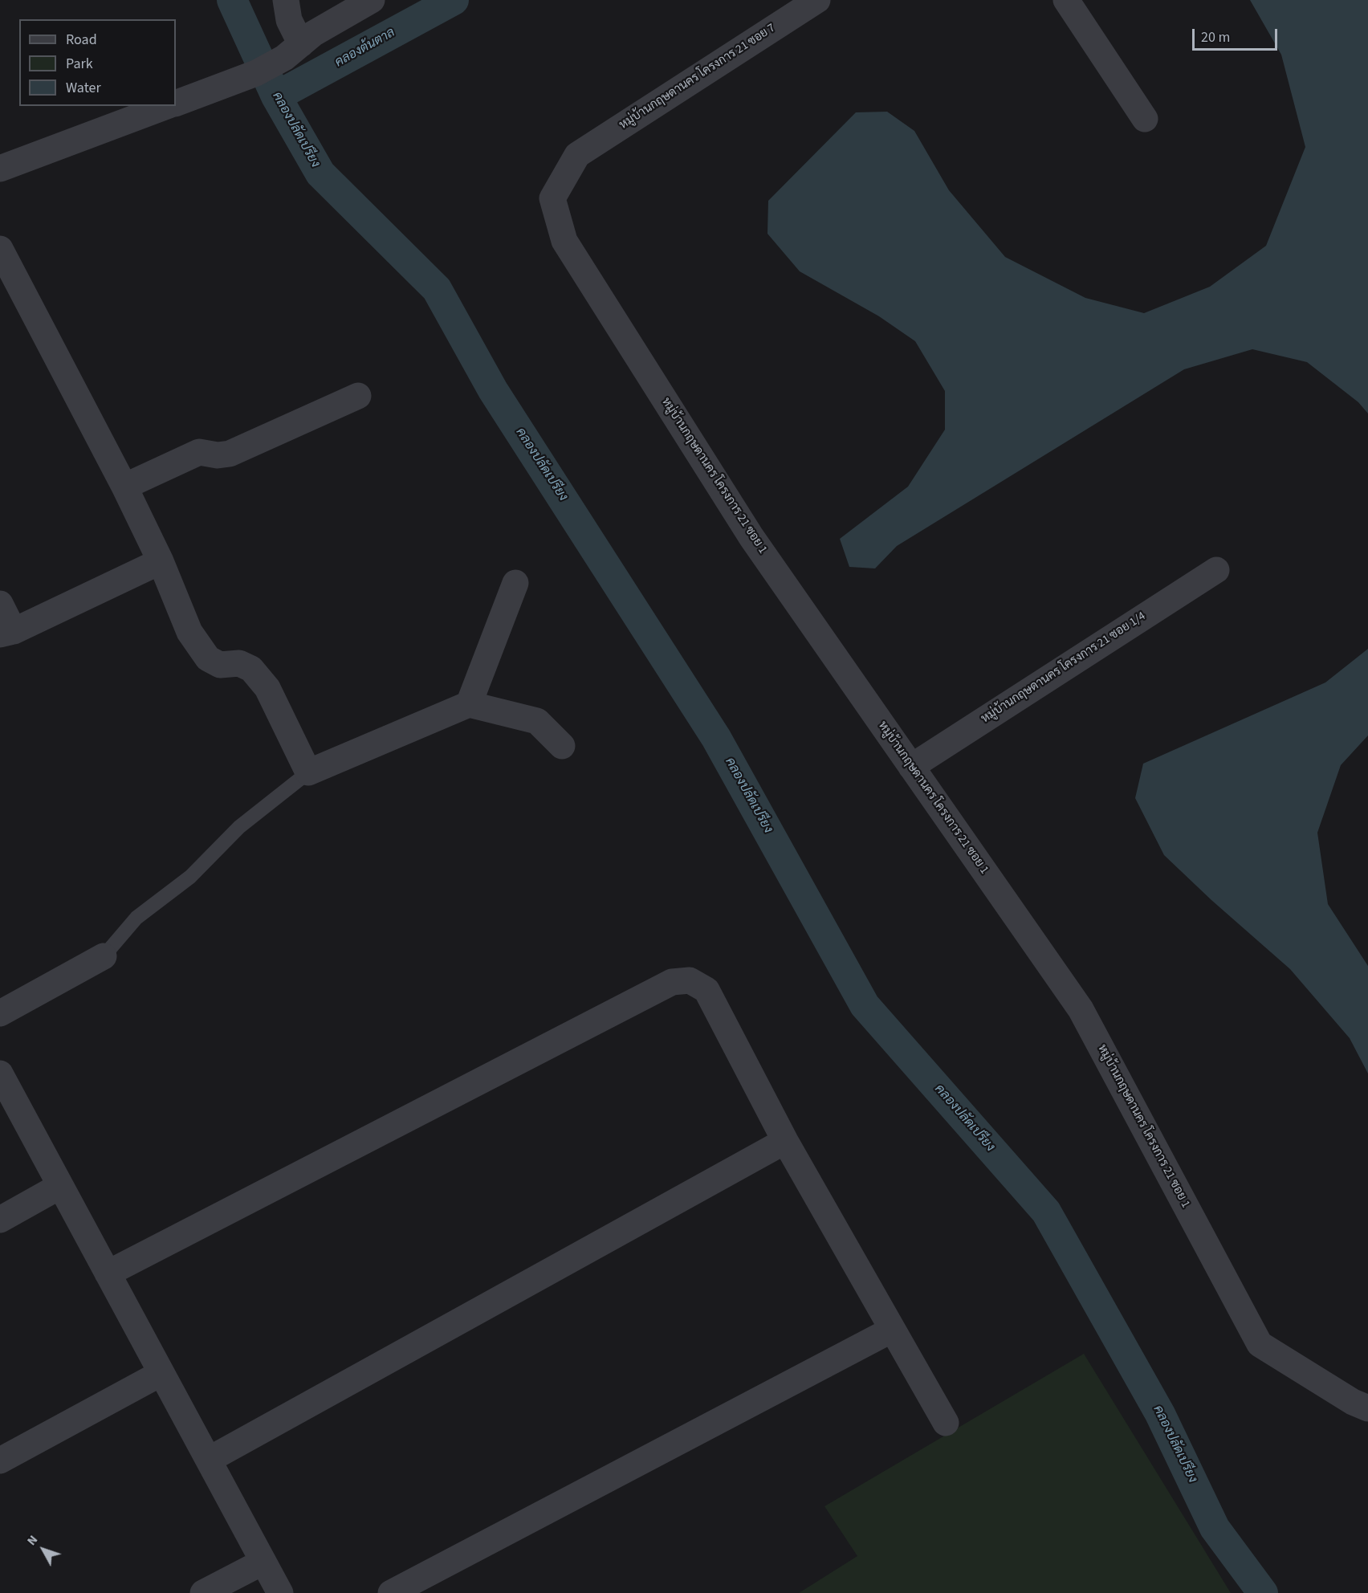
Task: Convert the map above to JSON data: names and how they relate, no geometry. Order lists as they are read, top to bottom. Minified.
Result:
{"streets":{"street":["หมู่บ้านกฤษดานคร โครงการ 21 ซอย 7","หมู่บ้านกฤษดานคร โครงการ 21 ซอย 1","หมู่บ้านกฤษดานคร โครงการ 21 ซอย 1/4"]},"crossings":[["หมู่บ้านกฤษดานคร โครงการ 21 ซอย 7","หมู่บ้านกฤษดานคร โครงการ 21 ซอย 1"],["หมู่บ้านกฤษดานคร โครงการ 21 ซอย 1","หมู่บ้านกฤษดานคร โครงการ 21 ซอย 1/4"]],"water":["คลองต้นตาล","คลองปลัดเปรียง"],"legend":["Road","Park","Water"],"scale_bar":"20 m","north":"top left"}
